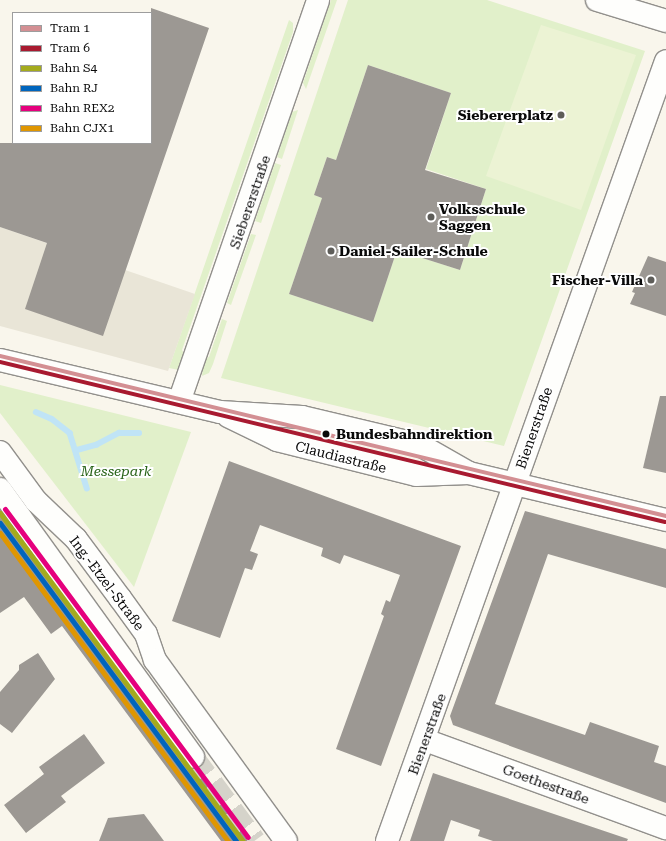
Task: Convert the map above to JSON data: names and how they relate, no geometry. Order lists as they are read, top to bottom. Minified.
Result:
{"streets":{"street":["Siebererstraße","Bienerstraße","Claudiastraße","Ing.-Etzel-Straße","Goethestraße"]},"crossings":[["Siebererstraße","Claudiastraße"],["Bienerstraße","Claudiastraße"],["Bienerstraße","Goethestraße"]],"parks":["Messepark"],"places":["Siebererplatz","Volksschule Saggen","Daniel-Sailer-Schule","Fischer-Villa","Bundesbahndirektion"],"lines":["tram line 1","tram line 6","rail line REX2","rail line S4","rail line RJ","rail line CJX1"],"legend":["Tram 1","Tram 6","Bahn S4","Bahn RJ","Bahn REX2","Bahn CJX1"]}
